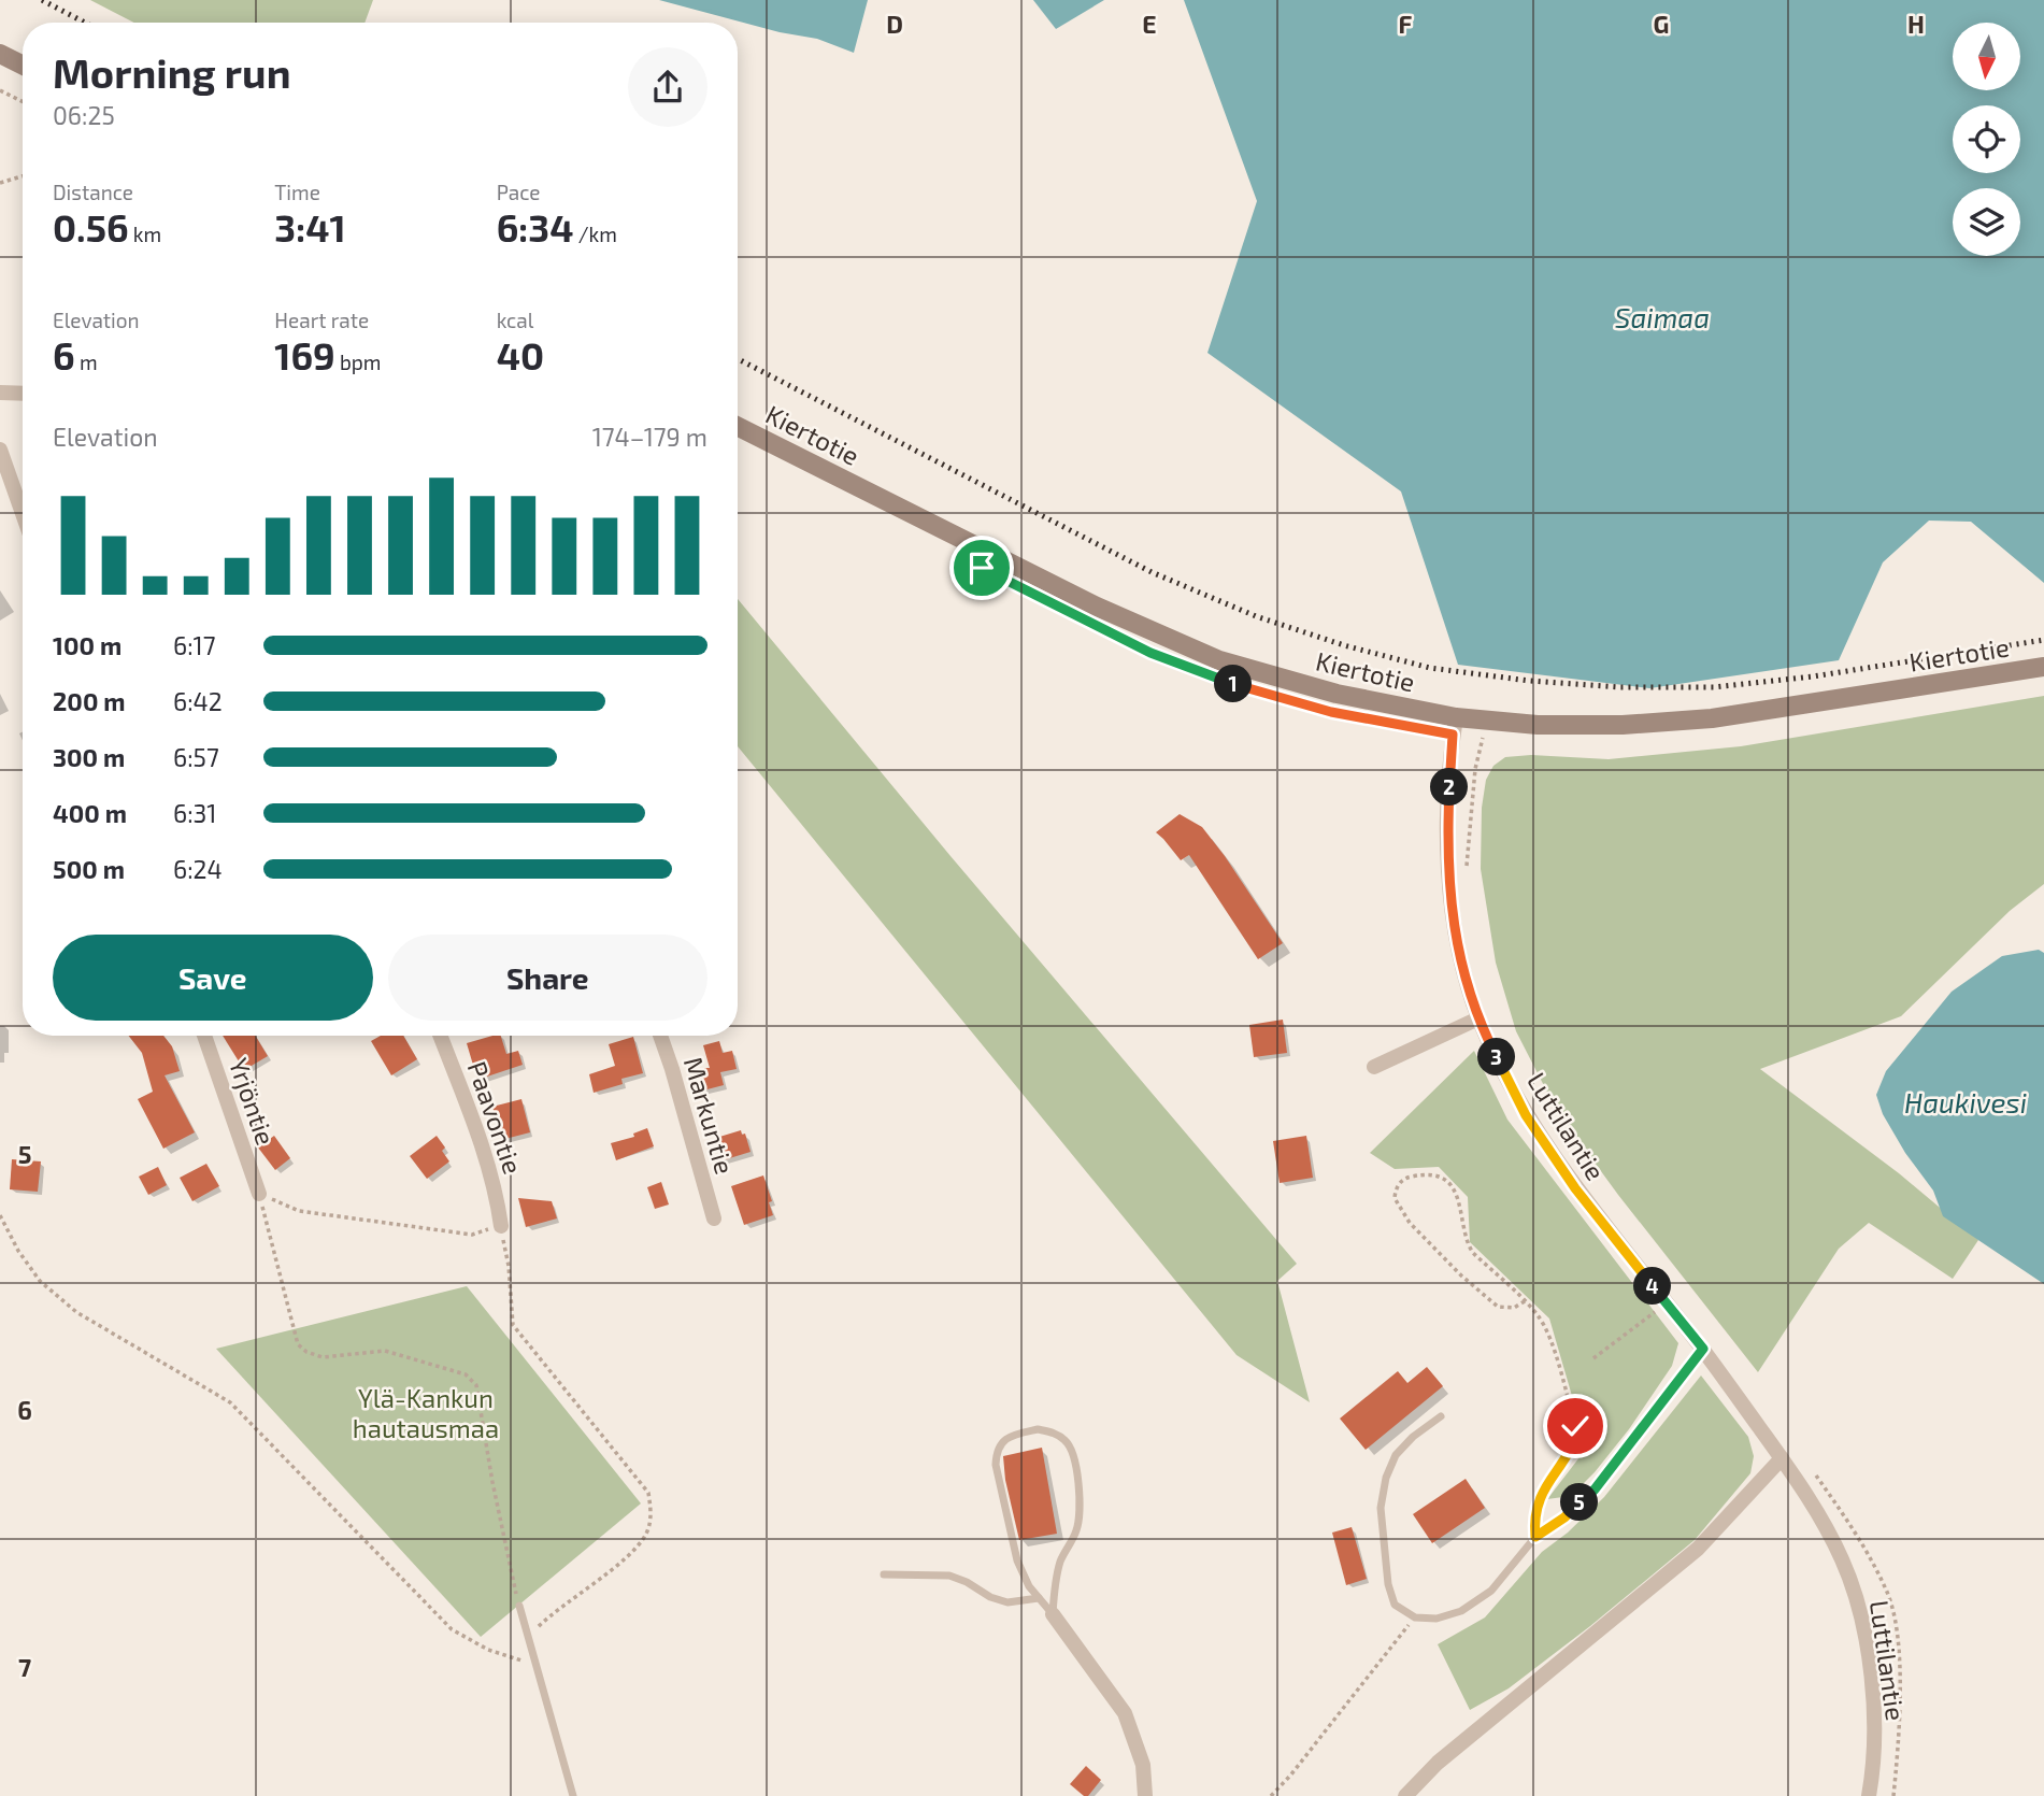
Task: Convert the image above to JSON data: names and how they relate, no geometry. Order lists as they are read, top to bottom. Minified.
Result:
{"streets":{"street":["Kiertotie","Yrjöntie","Markuntie","Paavontie","Luttilantie"]},"crossings":[["Kiertotie","Luttilantie"]],"water":["Saimaa","Haukivesi"],"parks":["Ylä-Kankun hautausmaa"],"north":"bottom","page":{"heading":["Morning run","06:25"],"stats":[["Distance","0.56 km"],["Time","3:41"],["Pace","6:34 /km"],["Elevation","6 m"],["Heart rate","169 bpm"],["kcal","40"]],"chart":["Elevation","174–179 m"],"list":[{"name":"100 m","note":"6:17"},{"name":"200 m","note":"6:42"},{"name":"300 m","note":"6:57"},{"name":"400 m","note":"6:31"},{"name":"500 m","note":"6:24"}],"pins":["1","2","3","4","5"],"buttons":["Save","Share"]},"grid":{"columns":["D","E","F","G","H"],"rows":["5","6","7"]}}
